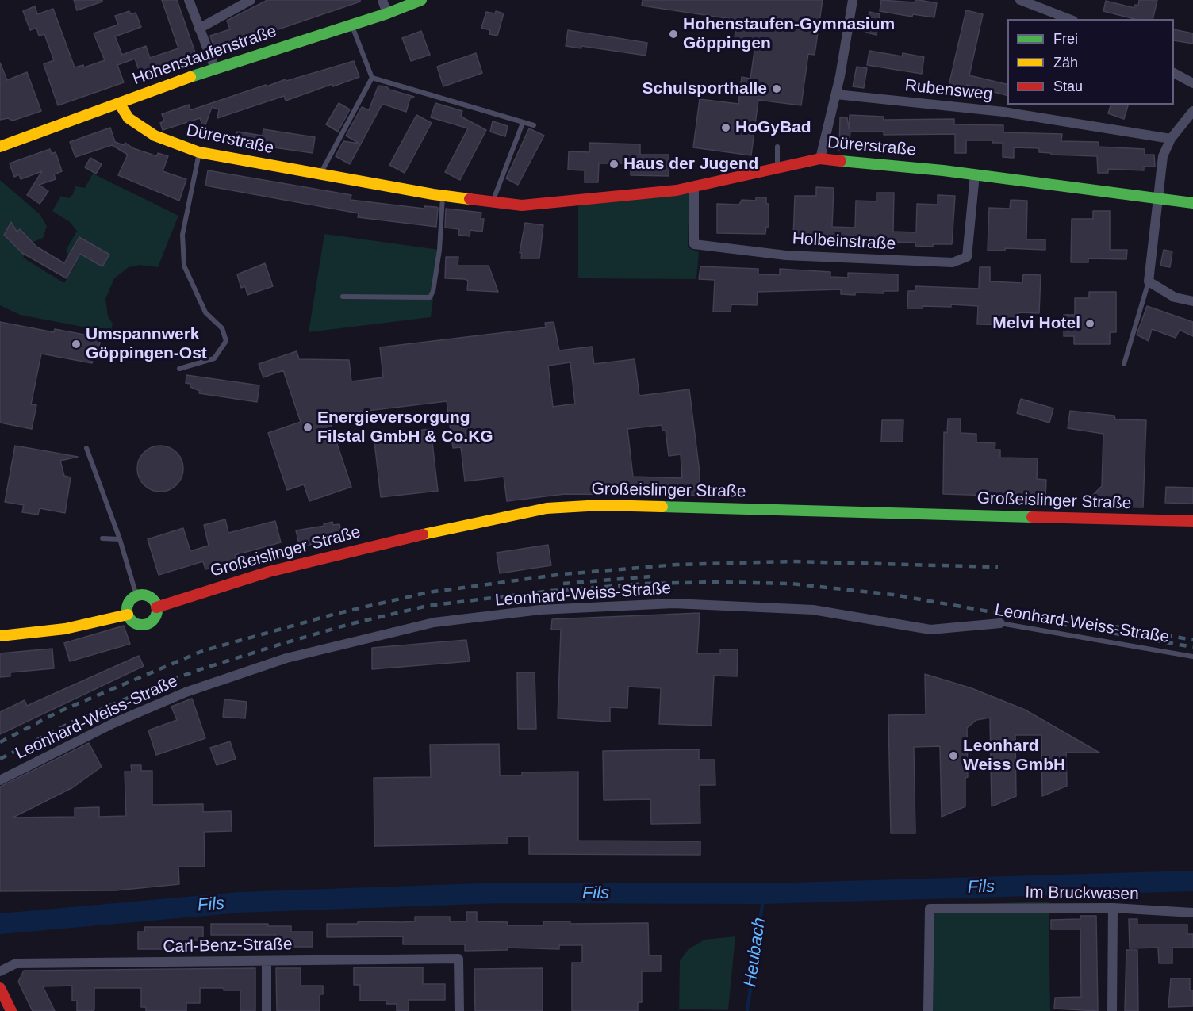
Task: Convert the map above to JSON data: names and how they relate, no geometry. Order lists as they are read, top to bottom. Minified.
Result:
{"streets":{"main road":["Hohenstaufenstraße","Dürerstraße","Großeislinger Straße"],"street":["Rubensweg","Holbeinstraße","Leonhard-Weiss-Straße","Im Bruckwasen","Carl-Benz-Straße"]},"crossings":[["Hohenstaufenstraße","Dürerstraße"],["Dürerstraße","Holbeinstraße"]],"water":["Fils","Heubach"],"places":["Hohenstaufen-Gymnasium Göppingen","Schulsporthalle","HoGyBad","Haus der Jugend","Melvi Hotel","Umspannwerk Göppingen-Ost","Energieversorgung Filstal GmbH & Co.KG","Leonhard Weiss GmbH"],"legend":["Frei","Zäh","Stau"]}
